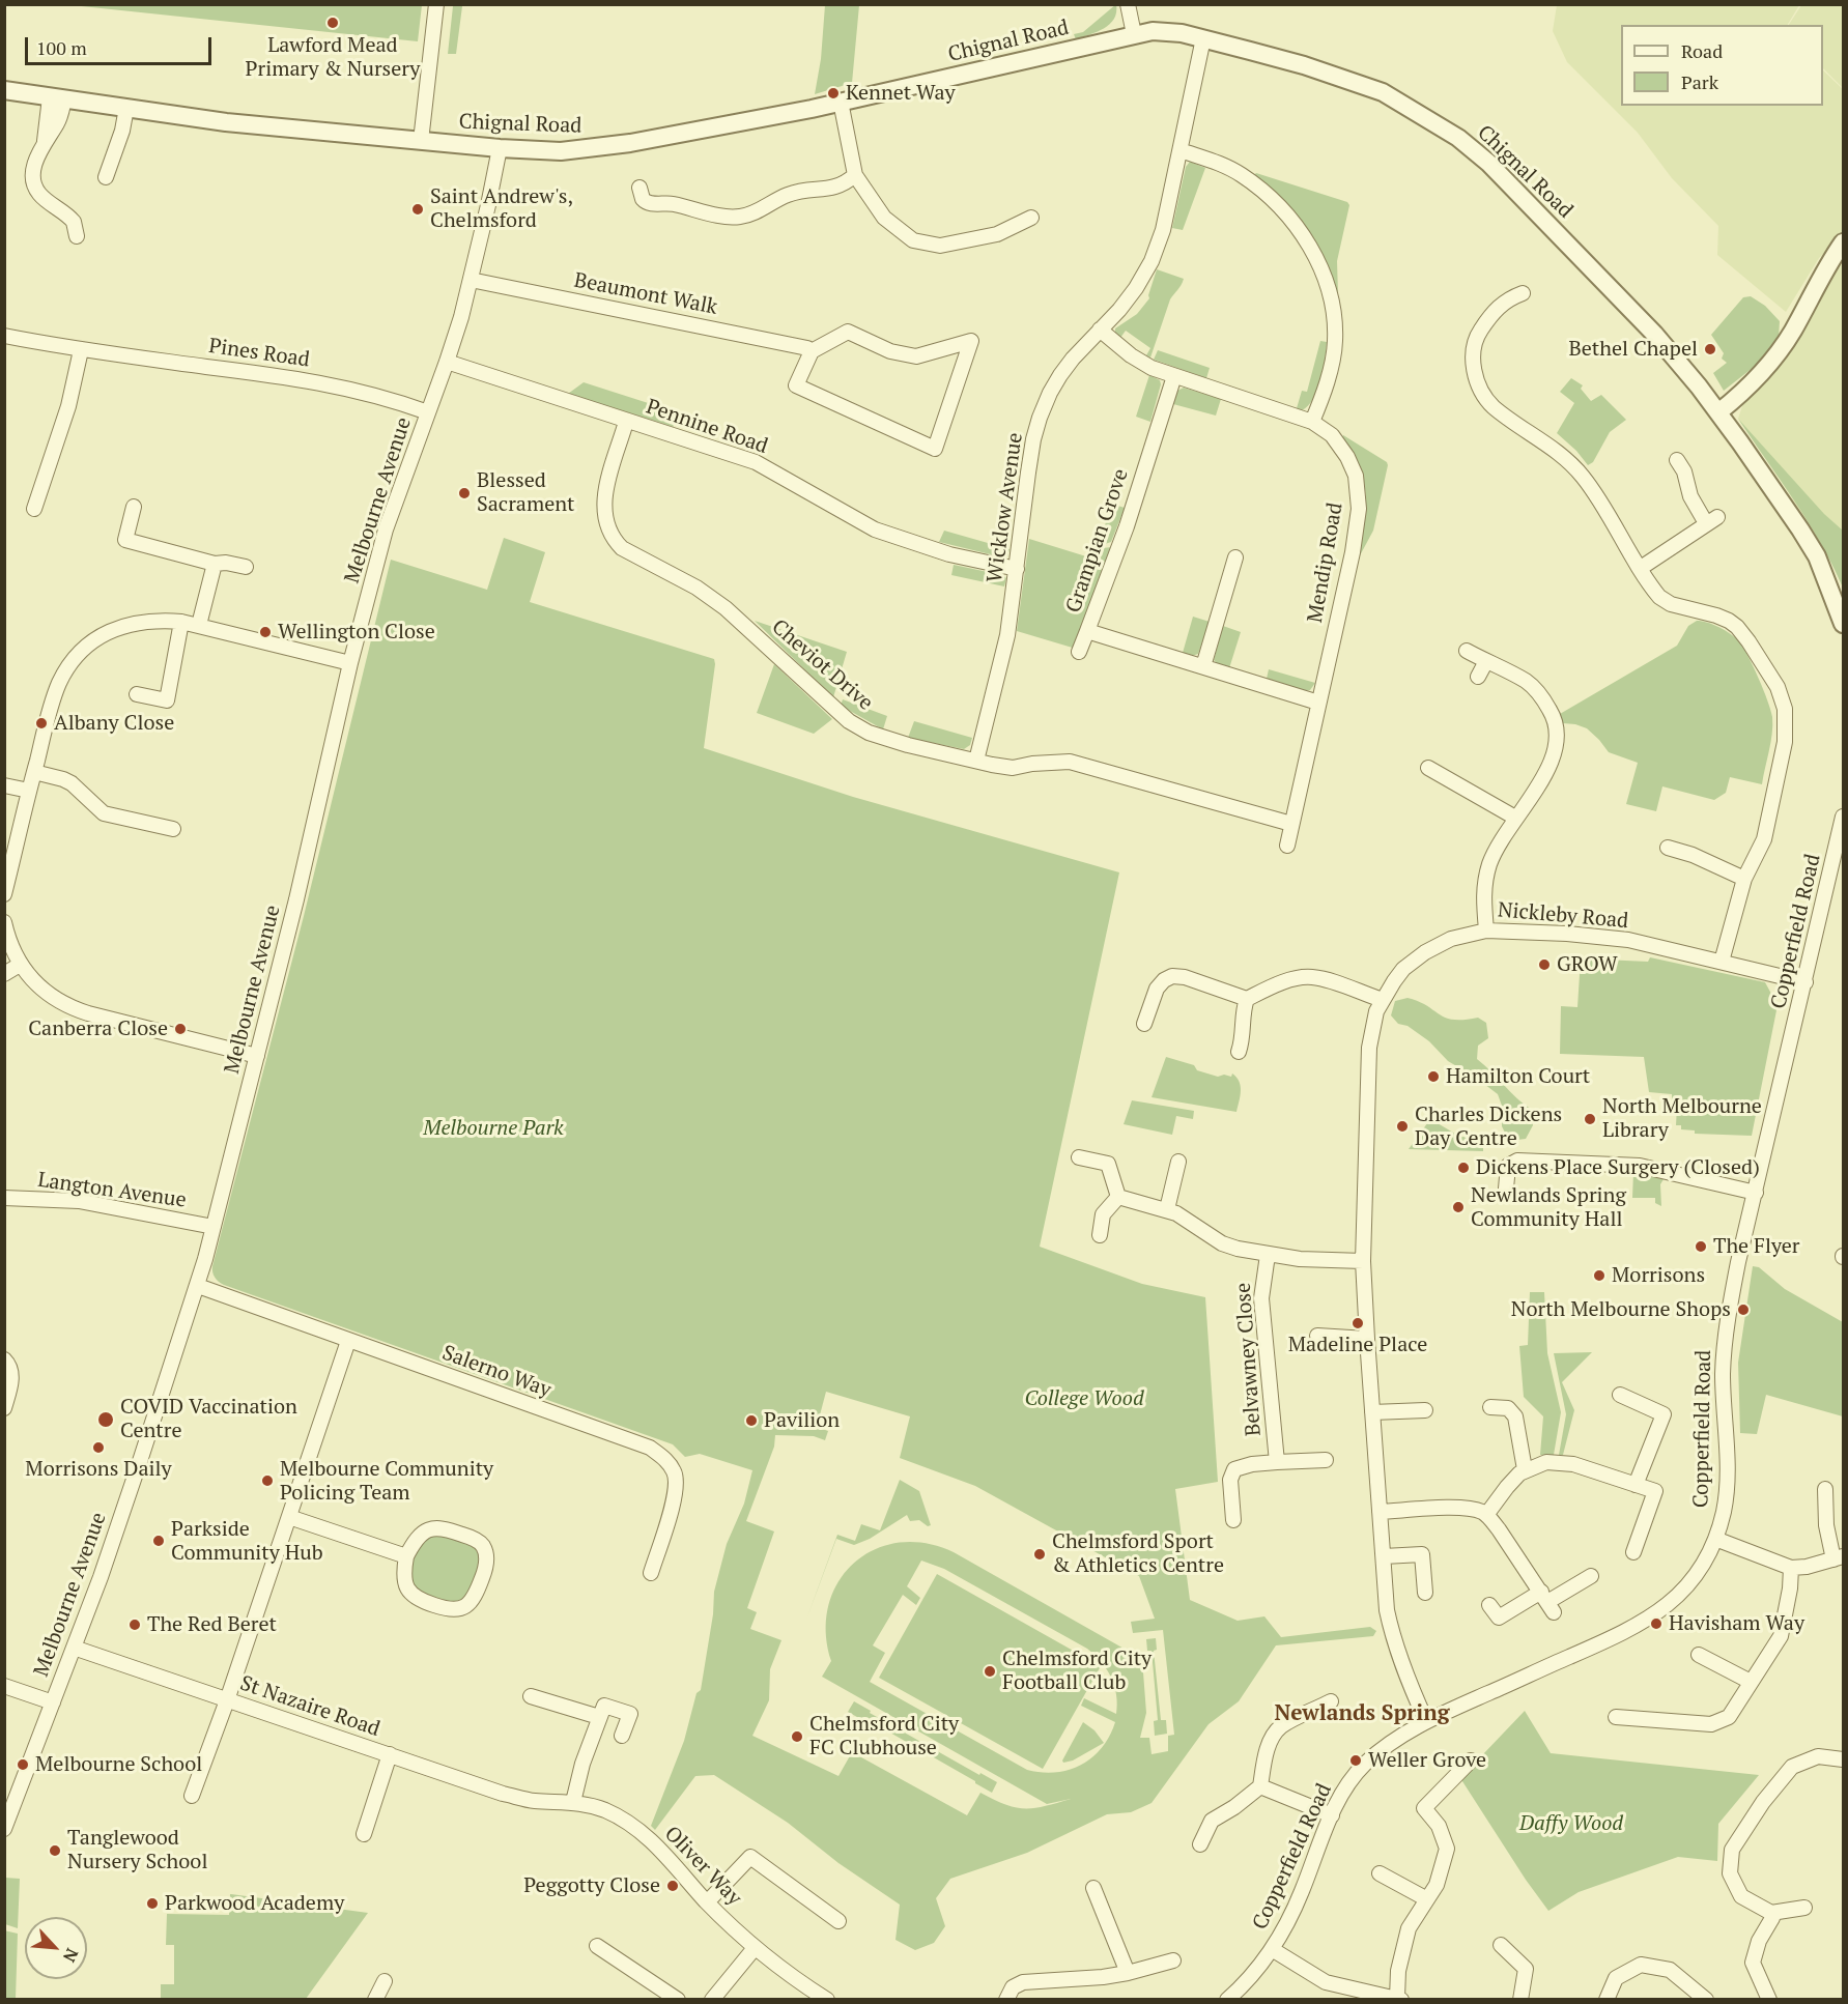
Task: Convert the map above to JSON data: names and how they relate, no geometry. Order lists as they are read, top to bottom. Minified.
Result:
{"streets":{"street":["Chignal Road","Beaumont Walk","Pines Road","Pennine Road","Melbourne Avenue","Wicklow Avenue","Grampian Grove","Mendip Road","Cheviot Drive","Nickleby Road","Copperfield Road","Langton Avenue","Belvawney Close","Salerno Way","St Nazaire Road","Oliver Way"]},"crossings":[["Chignal Road","Melbourne Avenue"],["Chignal Road","Wicklow Avenue"],["Beaumont Walk","Melbourne Avenue"],["Pines Road","Melbourne Avenue"],["Pennine Road","Melbourne Avenue"],["Pennine Road","Wicklow Avenue"],["Pennine Road","Cheviot Drive"],["Melbourne Avenue","Langton Avenue"],["Melbourne Avenue","Salerno Way"],["Melbourne Avenue","St Nazaire Road"],["Wicklow Avenue","Mendip Road"],["Wicklow Avenue","Cheviot Drive"],["Grampian Grove","Mendip Road"],["Mendip Road","Cheviot Drive"],["Nickleby Road","Copperfield Road"],["St Nazaire Road","Oliver Way"]],"districts":["Newlands Spring"],"parks":["Melbourne Park","College Wood","Daffy Wood"],"places":["Lawford Mead Primary & Nursery","Kennet Way","Saint Andrew's, Chelmsford","Bethel Chapel","Blessed Sacrament","Wellington Close","Albany Close","GROW","Canberra Close","Hamilton Court","North Melbourne Library","Charles Dickens Day Centre","Dickens Place Surgery (Closed)","Newlands Spring Community Hall","The Flyer","Morrisons","North Melbourne Shops","Madeline Place","COVID Vaccination Centre","Pavilion","Morrisons Daily","Melbourne Community Policing Team","Parkside Community Hub","Chelmsford Sport & Athletics Centre","Havisham Way","The Red Beret","Chelmsford City Football Club","Chelmsford City FC Clubhouse","Weller Grove","Melbourne School","Tanglewood Nursery School","Peggotty Close","Parkwood Academy"],"legend":["Road","Park"],"scale_bar":"100 m","north":"bottom right"}
